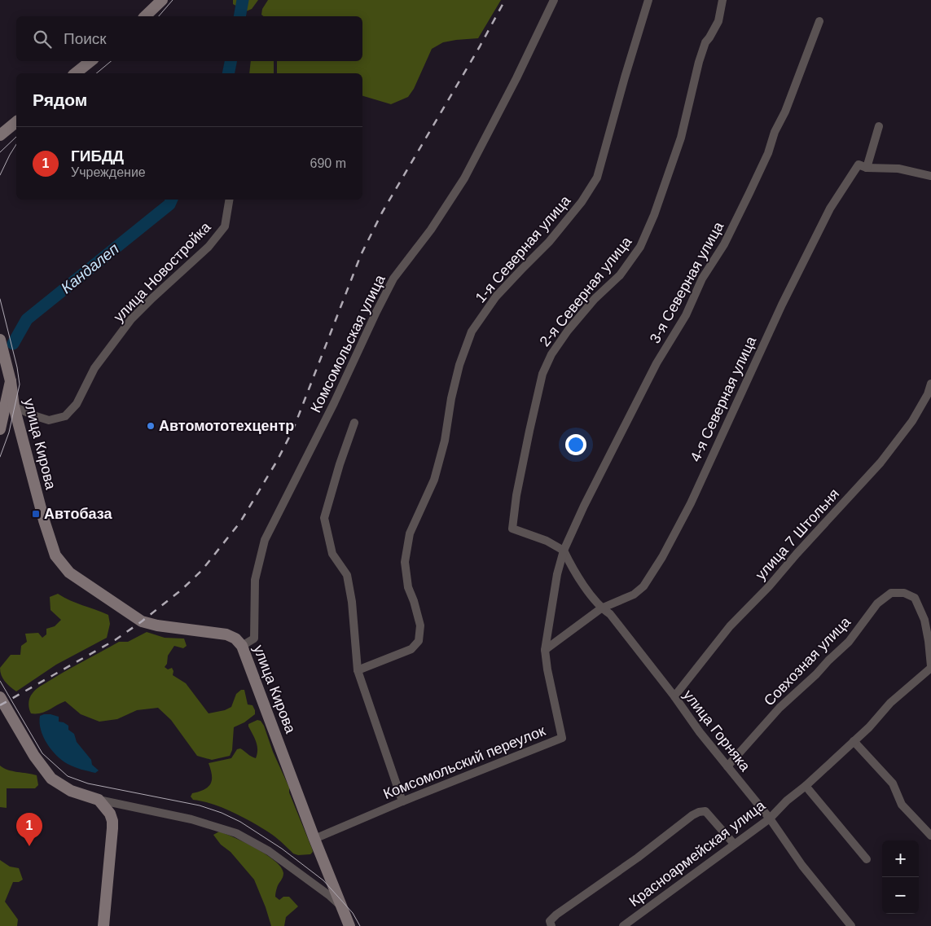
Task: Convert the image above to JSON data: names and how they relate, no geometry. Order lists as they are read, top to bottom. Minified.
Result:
{"streets":{"street":["1-я Северная улица","улица Новостройка","3-я Северная улица","2-я Северная улица","Комсомольская улица","4-я Северная улица","улица Кирова","улица 7 Штольня","Совхозная улица","улица Горняка","Комсомольский переулок","Красноармейская улица"]},"crossings":[["улица Новостройка","улица Кирова"],["3-я Северная улица","2-я Северная улица"],["3-я Северная улица","улица Горняка"],["3-я Северная улица","Комсомольский переулок"],["2-я Северная улица","улица Горняка"],["2-я Северная улица","Комсомольский переулок"],["Комсомольская улица","улица Кирова"],["4-я Северная улица","улица Горняка"],["4-я Северная улица","Комсомольский переулок"],["улица Кирова","Комсомольский переулок"],["улица 7 Штольня","улица Горняка"],["Совхозная улица","улица Горняка"],["Совхозная улица","Красноармейская улица"],["улица Горняка","Комсомольский переулок"],["улица Горняка","Красноармейская улица"]],"water":["Кандалеп"],"places":{"other":["Автомототехцентр"],"transit":["Автобаза"]},"page":{"search":"Поиск","heading":"Рядом","list":[{"mark":"1","name":"ГИБДД","note":"Учреждение","value":"690 m"}],"pins":"1","map_buttons":["+","−"]}}
